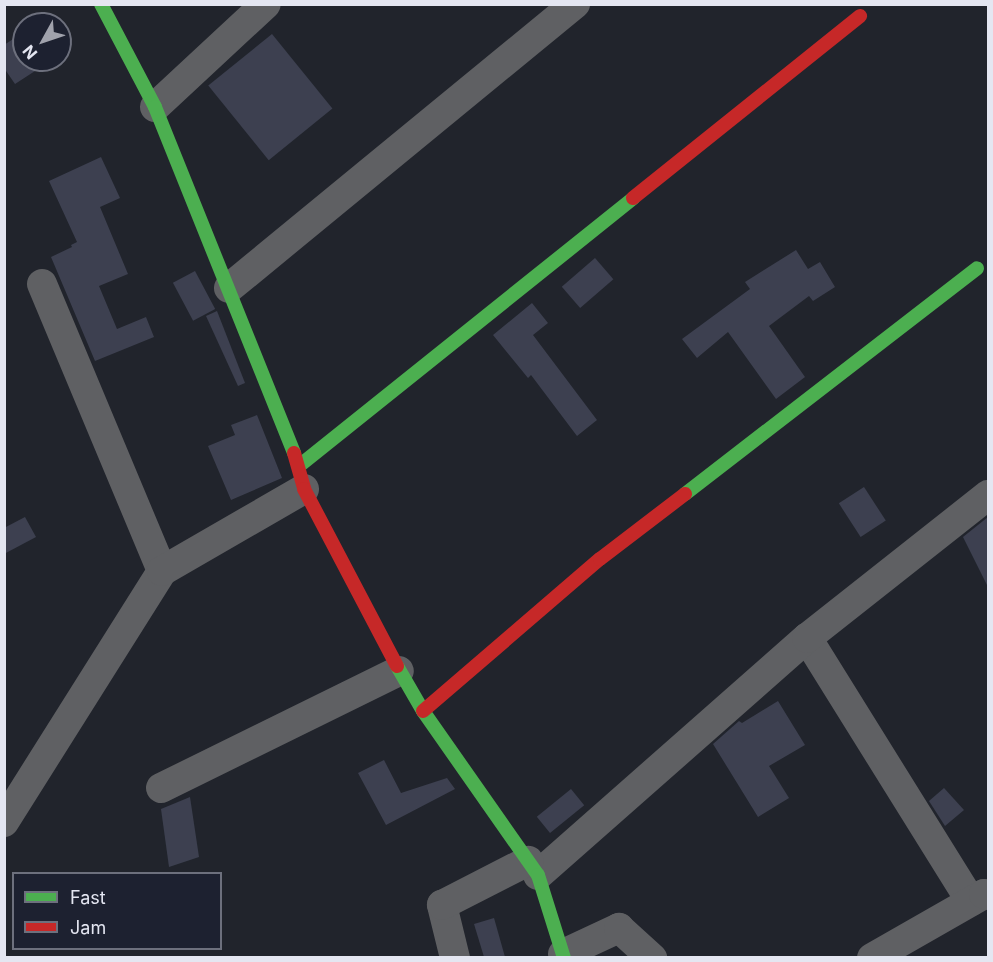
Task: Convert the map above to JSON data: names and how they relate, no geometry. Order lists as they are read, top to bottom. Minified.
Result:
{"legend":["Fast","Jam"],"north":"bottom left"}
